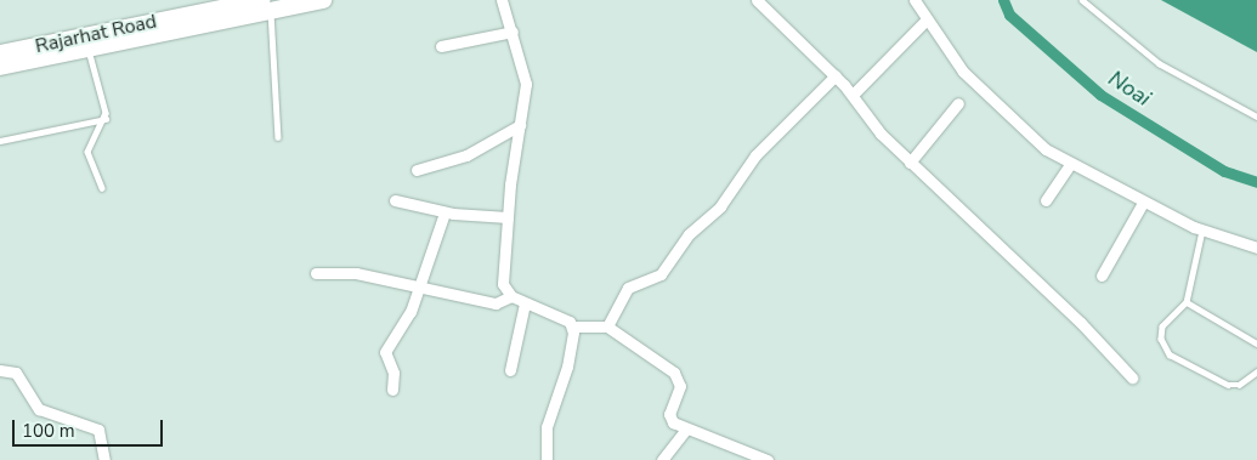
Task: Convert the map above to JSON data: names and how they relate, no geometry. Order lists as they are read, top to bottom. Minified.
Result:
{"streets":{"main road":["Rajarhat Road"]},"water":["Noai"],"scale_bar":"100 m"}
